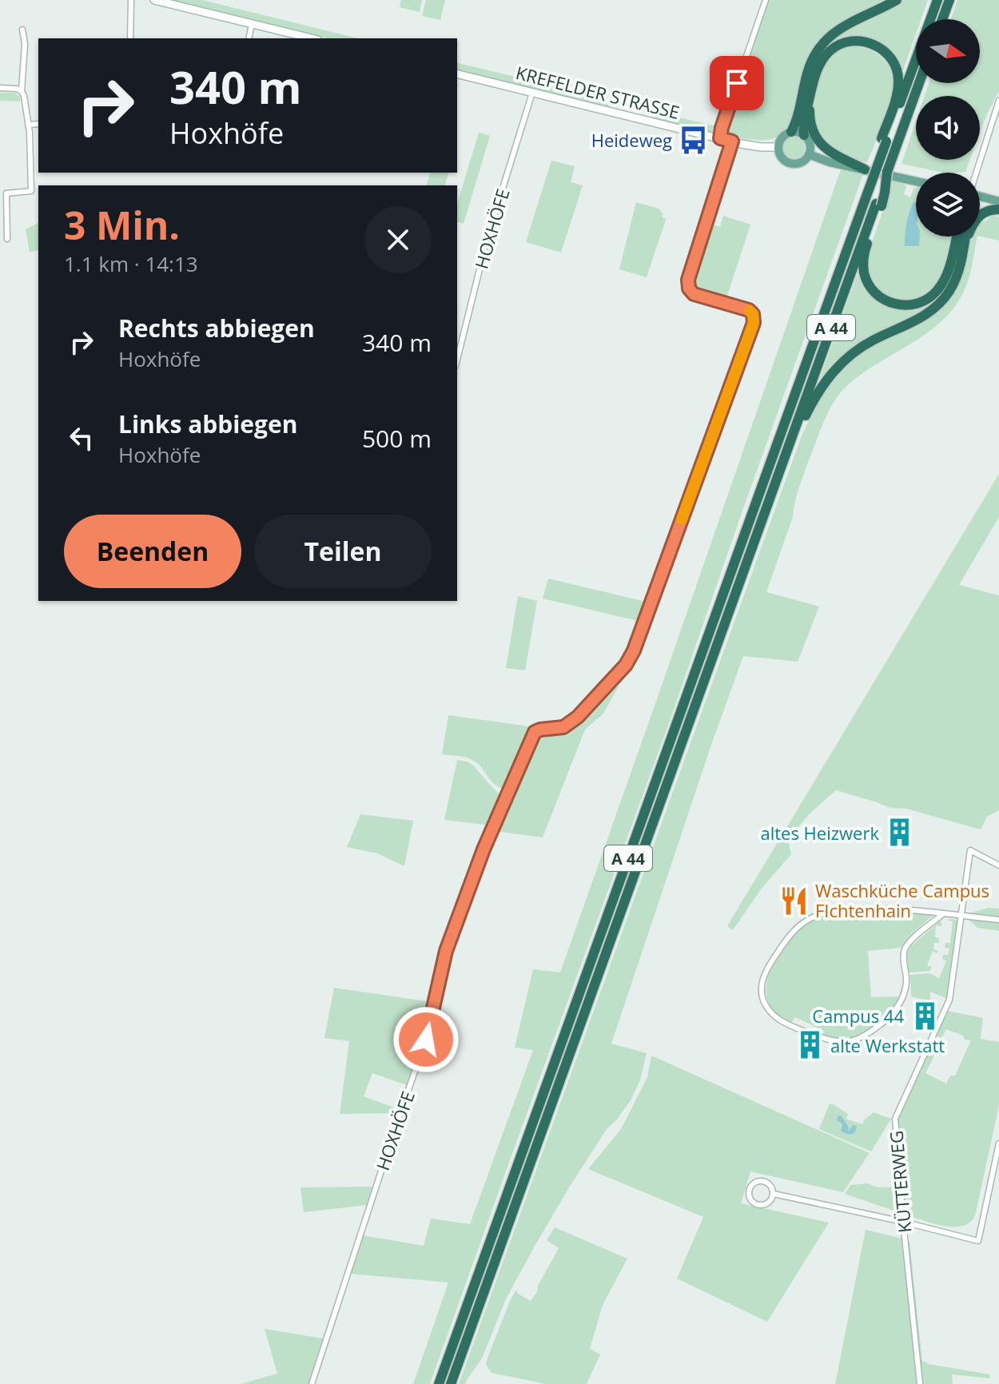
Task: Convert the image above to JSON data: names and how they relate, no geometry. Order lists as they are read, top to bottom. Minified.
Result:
{"streets":{"highway":["A 44"],"main road":["KREFELDER STRASSE"],"street":["HOXHÖFE","KÜTTERWEG"]},"crossings":[["KREFELDER STRASSE","HOXHÖFE"]],"places":{"bus stop":["Heideweg"],"building":["altes Heizwerk","Campus 44","alte Werkstatt"],"restaurant":["Waschküche Campus FIchtenhain"]},"north":"right","page":{"turn":["340 m","Hoxhöfe"],"heading":["3 Min.","1.1 km · 14:13"],"list":[{"name":"Rechts abbiegen","note":"Hoxhöfe","value":"340 m"},{"name":"Links abbiegen","note":"Hoxhöfe","value":"500 m"}],"buttons":["Beenden","Teilen"]}}
